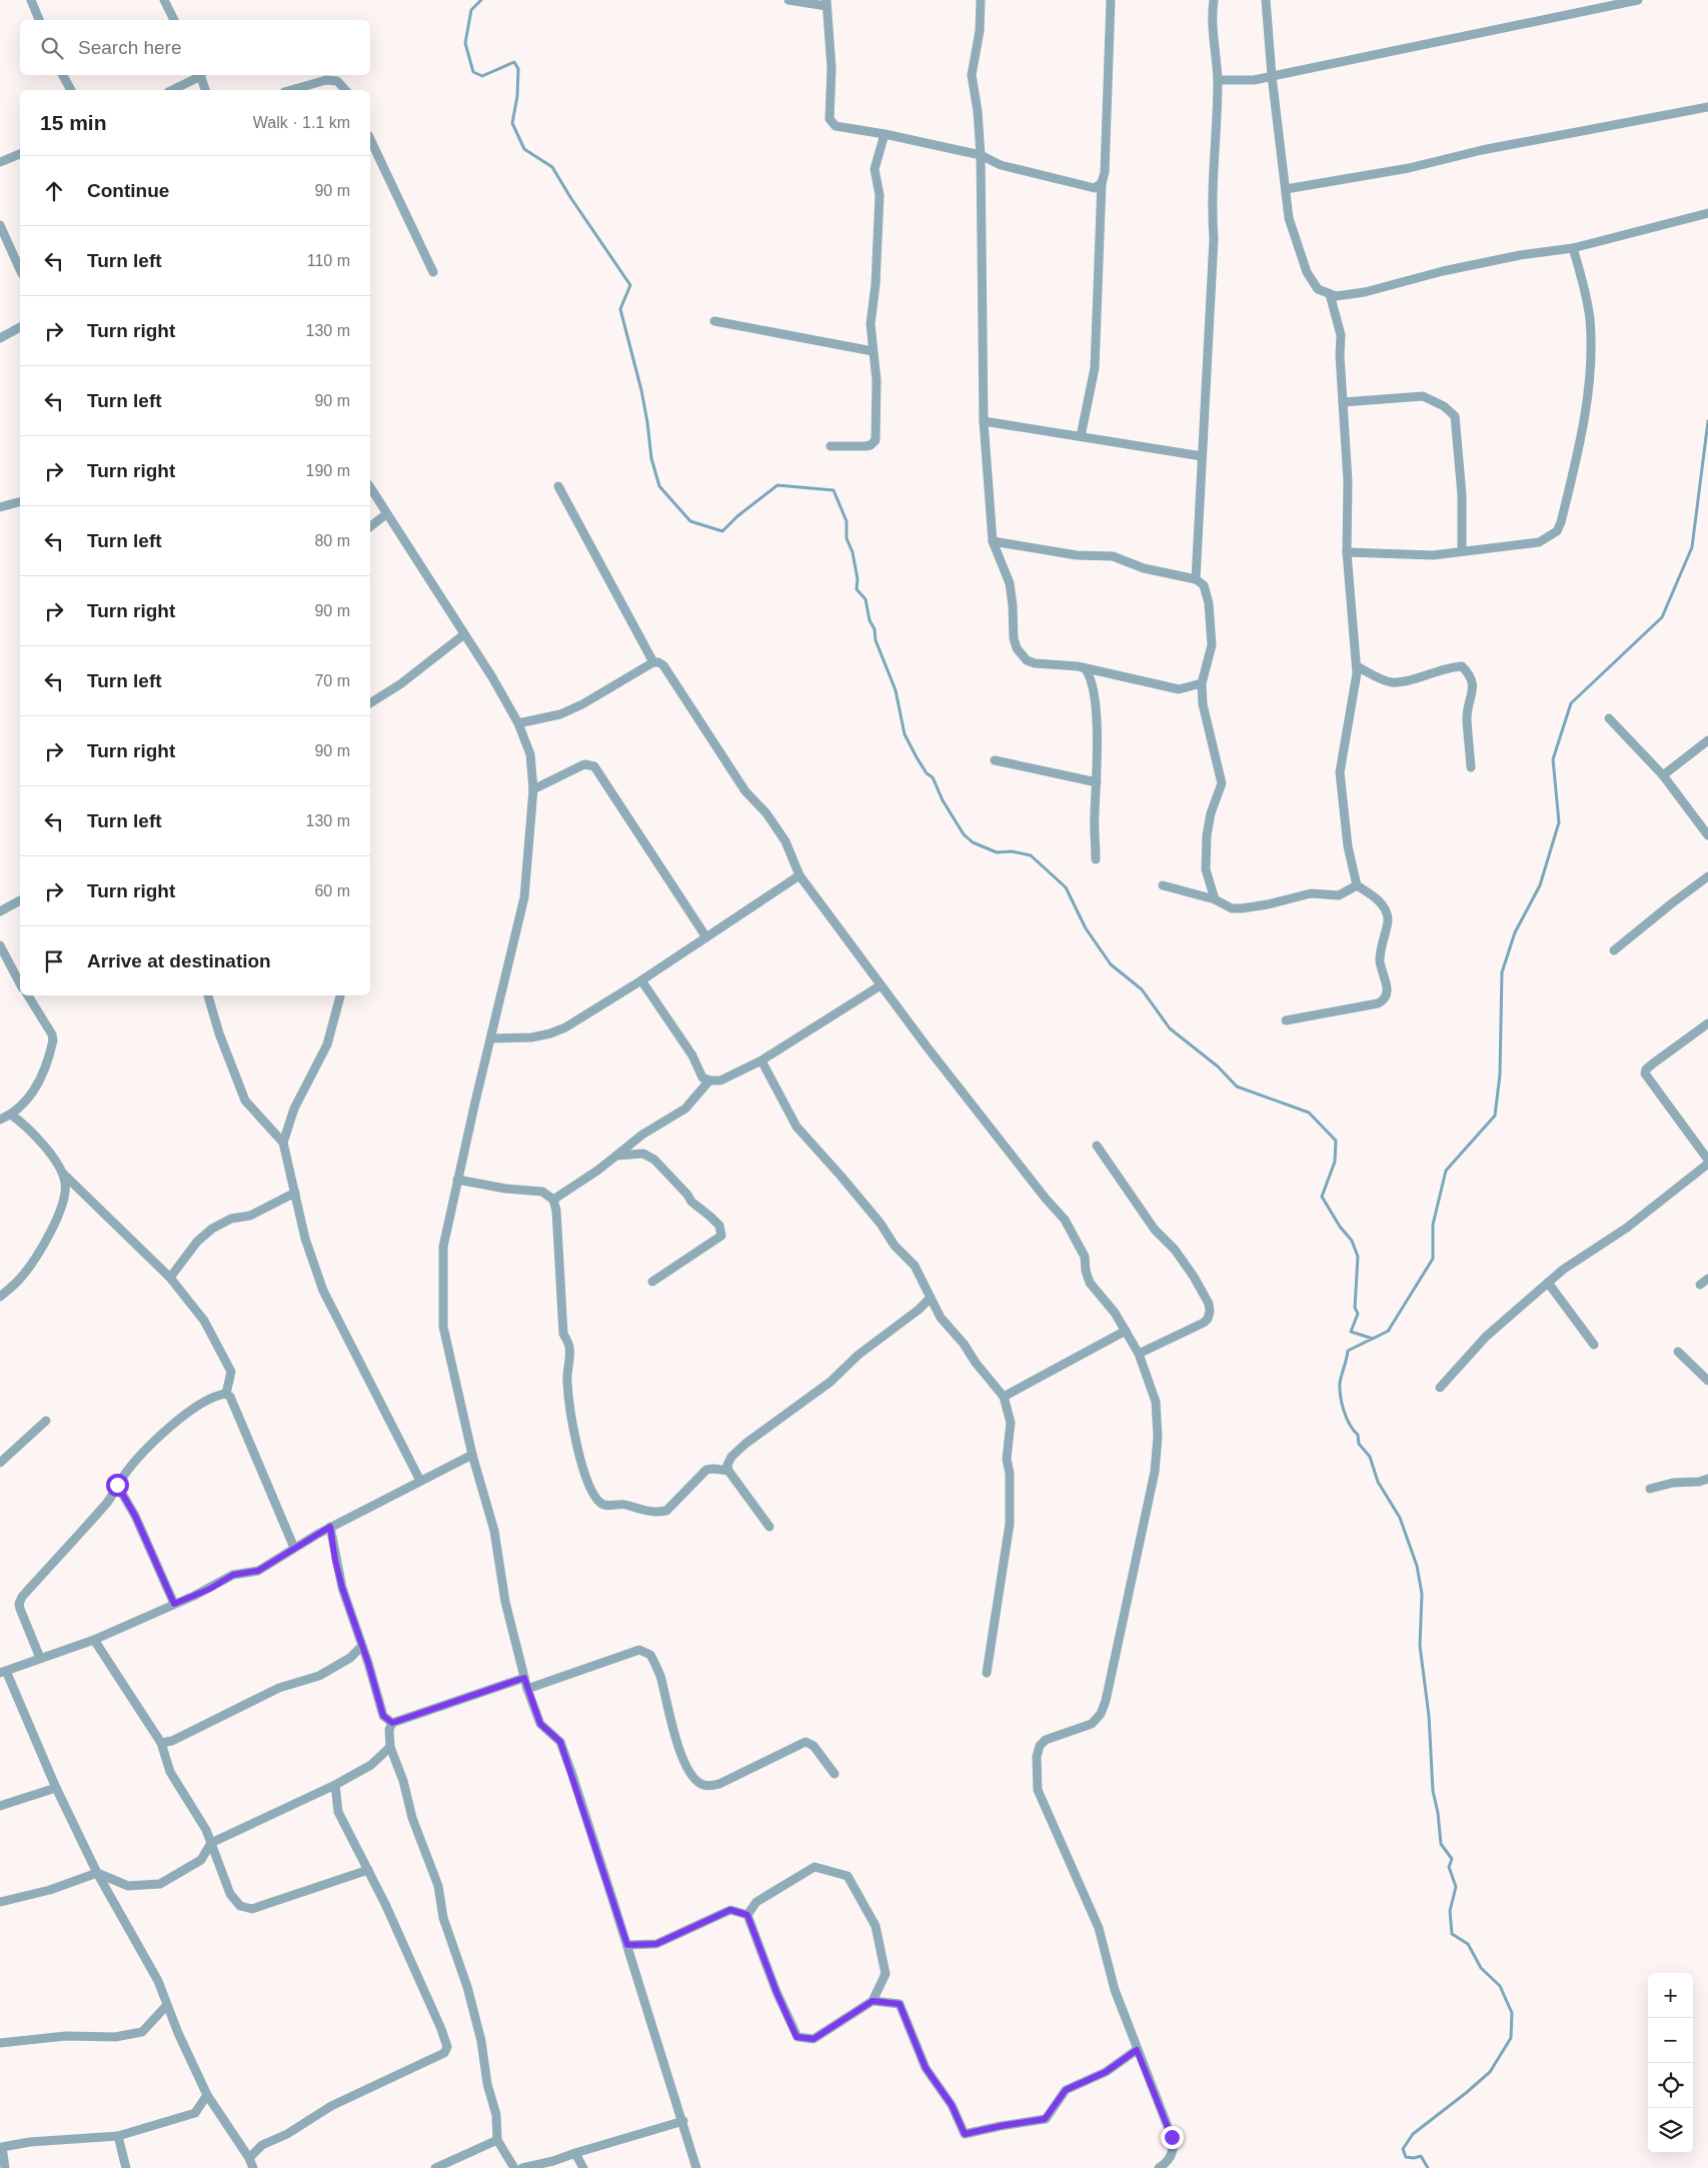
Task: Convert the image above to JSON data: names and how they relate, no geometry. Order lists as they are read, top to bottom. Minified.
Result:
{"page":{"search":"Search here","heading":["15 min","Walk · 1.1 km"],"list":[["Continue","90 m"],["Turn left","110 m"],["Turn right","130 m"],["Turn left","90 m"],["Turn right","190 m"],["Turn left","80 m"],["Turn right","90 m"],["Turn left","70 m"],["Turn right","90 m"],["Turn left","130 m"],["Turn right","60 m"],"Arrive at destination"],"map_buttons":["+","−"]}}
